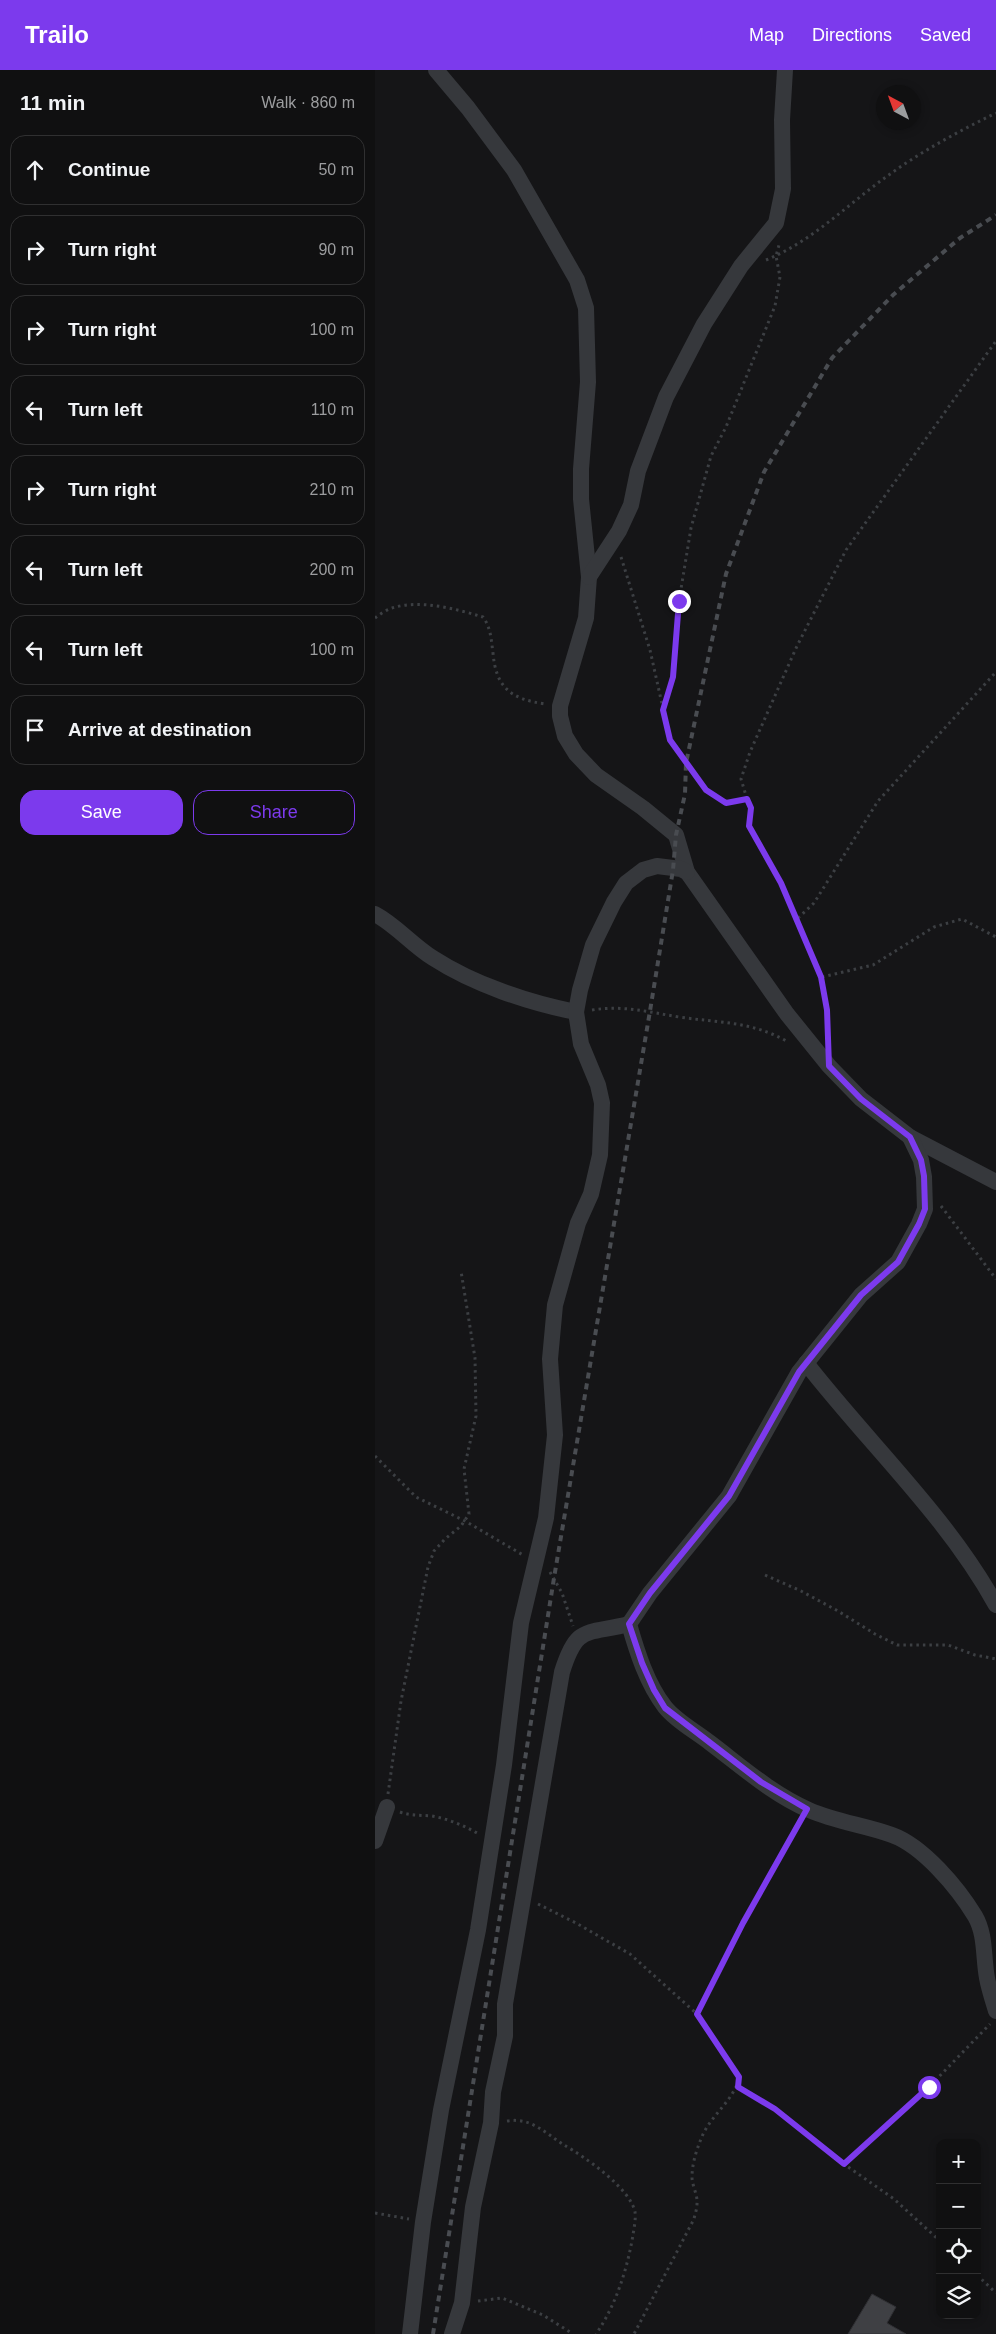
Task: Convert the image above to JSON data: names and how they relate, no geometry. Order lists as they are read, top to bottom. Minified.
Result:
{"north":"top left","page":{"header":"Trailo","nav":["Map","Directions","Saved"],"heading":["11 min","Walk · 860 m"],"list":[["Continue","50 m"],["Turn right","90 m"],["Turn right","100 m"],["Turn left","110 m"],["Turn right","210 m"],["Turn left","200 m"],["Turn left","100 m"],"Arrive at destination"],"buttons":["Save","Share"],"map_buttons":["+","−"]}}
